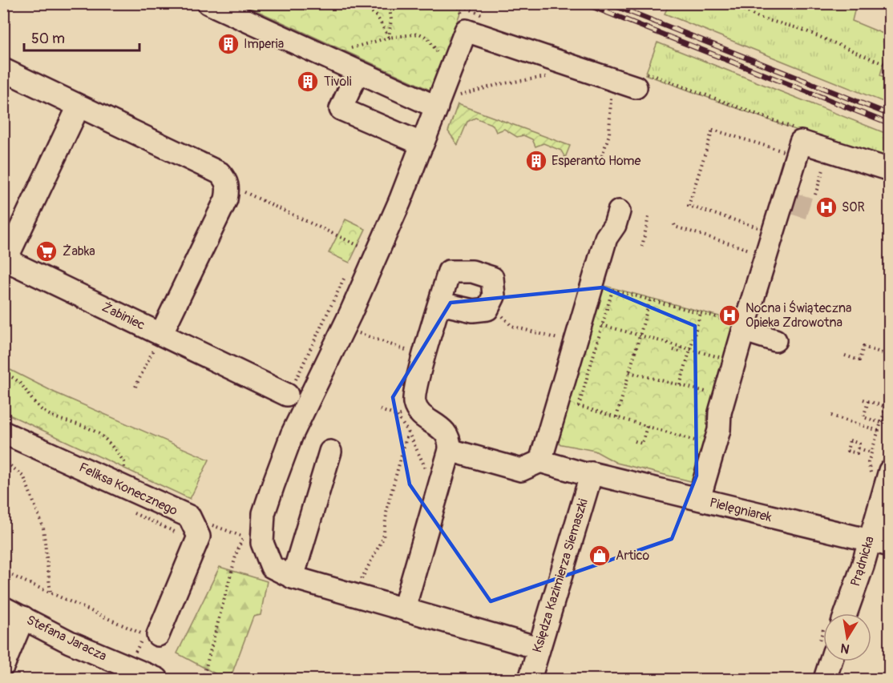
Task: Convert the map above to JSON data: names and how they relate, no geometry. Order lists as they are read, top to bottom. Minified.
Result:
{"streets":{"street":["Żabiniec","Feliksa Konecznego","Pielęgniarek","Prądnicka","Księdza Kazimierza Siemaszki","Stefana Jaracza"]},"crossings":[["Pielęgniarek","Prądnicka"],["Pielęgniarek","Księdza Kazimierza Siemaszki"]],"places":{"building":["Imperia","Tivoli","Esperanto Home"],"hospital":["SOR","Nocna i Świąteczna Opieka Zdrowotna"],"supermarket":["Żabka"],"shop":["Artico"]},"scale_bar":"50 m","north":"bottom"}
